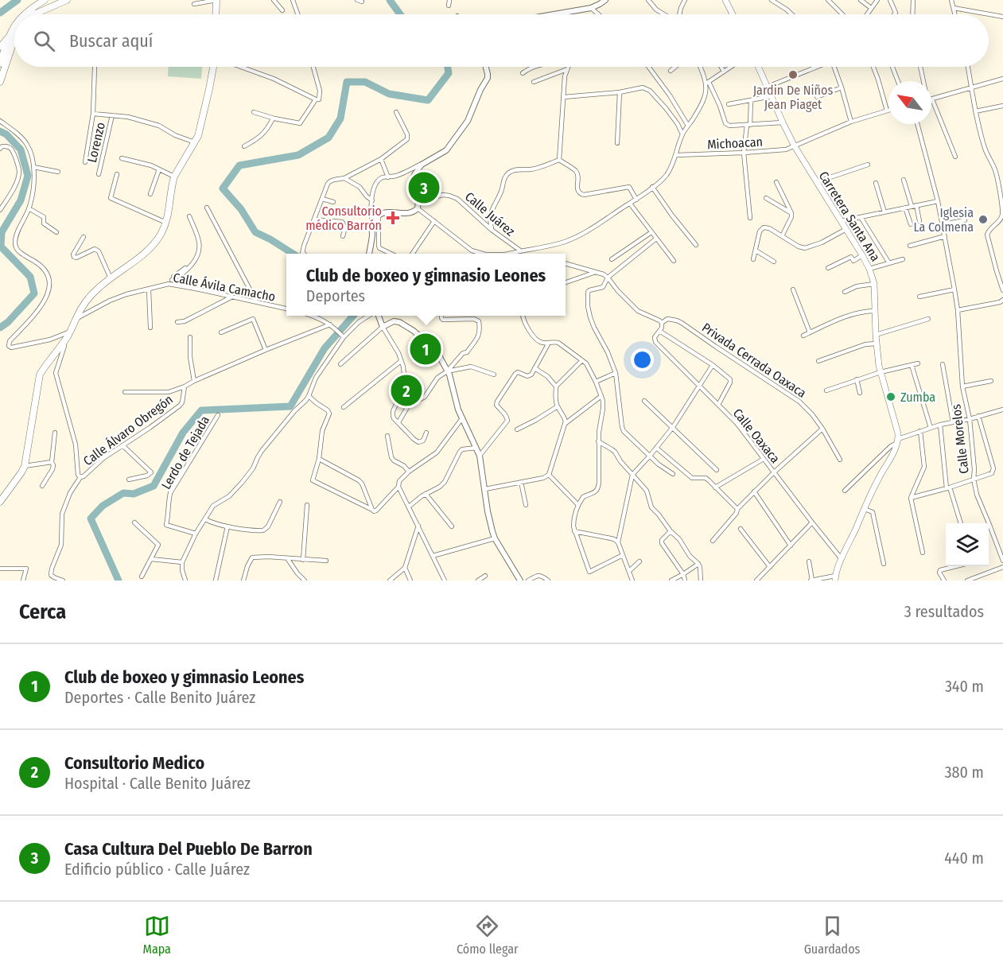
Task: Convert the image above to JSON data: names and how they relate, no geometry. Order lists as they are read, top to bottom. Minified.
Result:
{"streets":{"main road":["Carretera Santa Ana"],"street":["Lorenzo","Michoacan","Calle Juárez","Calle Ávila Camacho","Privada Cerrada Oaxaca","Calle Álvaro Obregón","Calle Oaxaca","Calle Morelos","Lerdo de Tejada"]},"crossings":[["Michoacan","Carretera Santa Ana"],["Privada Cerrada Oaxaca","Calle Oaxaca"]],"places":{"other":["Jardin De Niños Jean Piaget","Iglesia La Colmena","Zumba"],"health":["Consultorio médico Barrón"]},"north":"top left","page":{"search":"Buscar aquí","pins":["3","1","2"],"popup":["Club de boxeo y gimnasio Leones","Deportes"],"heading":["Cerca","3 resultados"],"list":[{"mark":"1","name":"Club de boxeo y gimnasio Leones","note":"Deportes · Calle Benito Juárez","value":"340 m"},{"mark":"2","name":"Consultorio Medico","note":"Hospital · Calle Benito Juárez","value":"380 m"},{"mark":"3","name":"Casa Cultura Del Pueblo De Barron","note":"Edificio público · Calle Juárez","value":"440 m"}],"nav":["Mapa","Cómo llegar","Guardados"]}}
